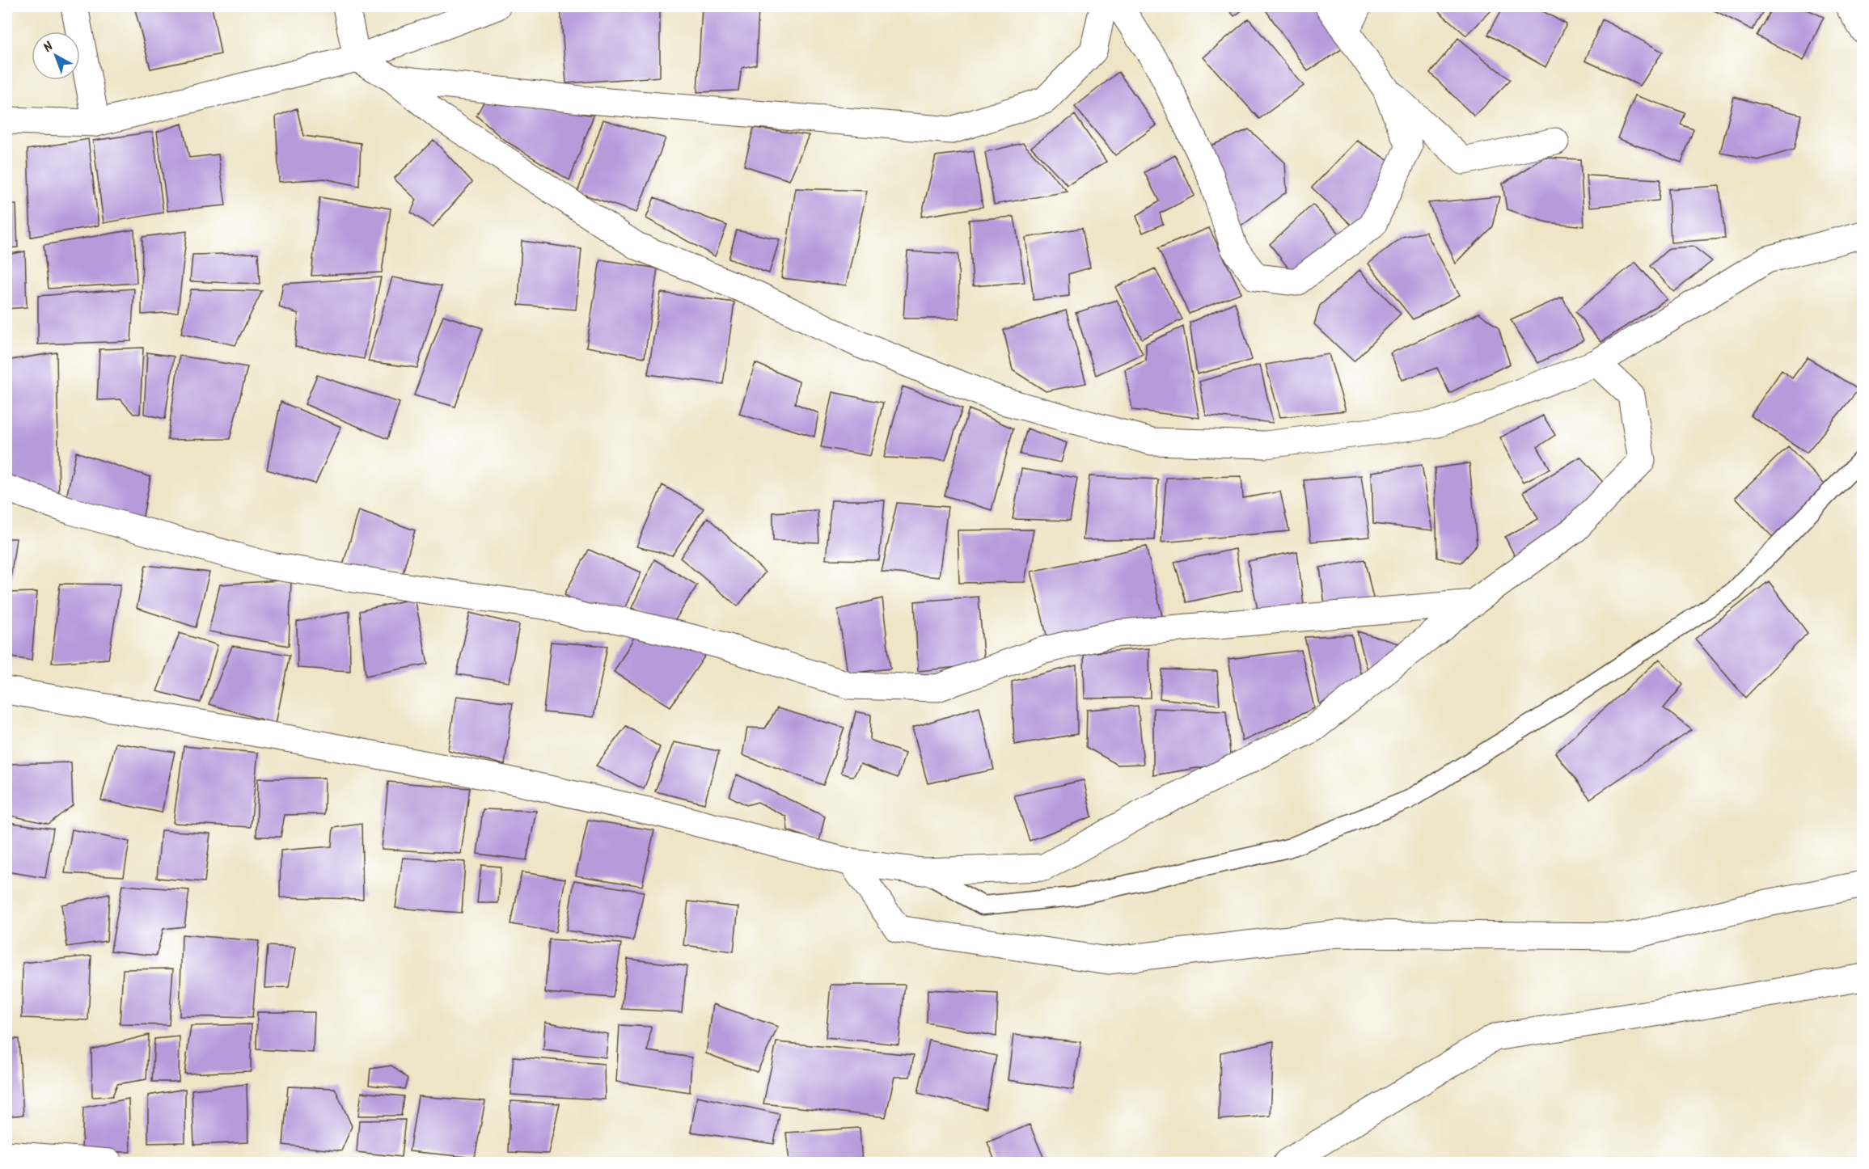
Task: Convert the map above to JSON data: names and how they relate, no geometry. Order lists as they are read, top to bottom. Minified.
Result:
{"north":"top left"}
